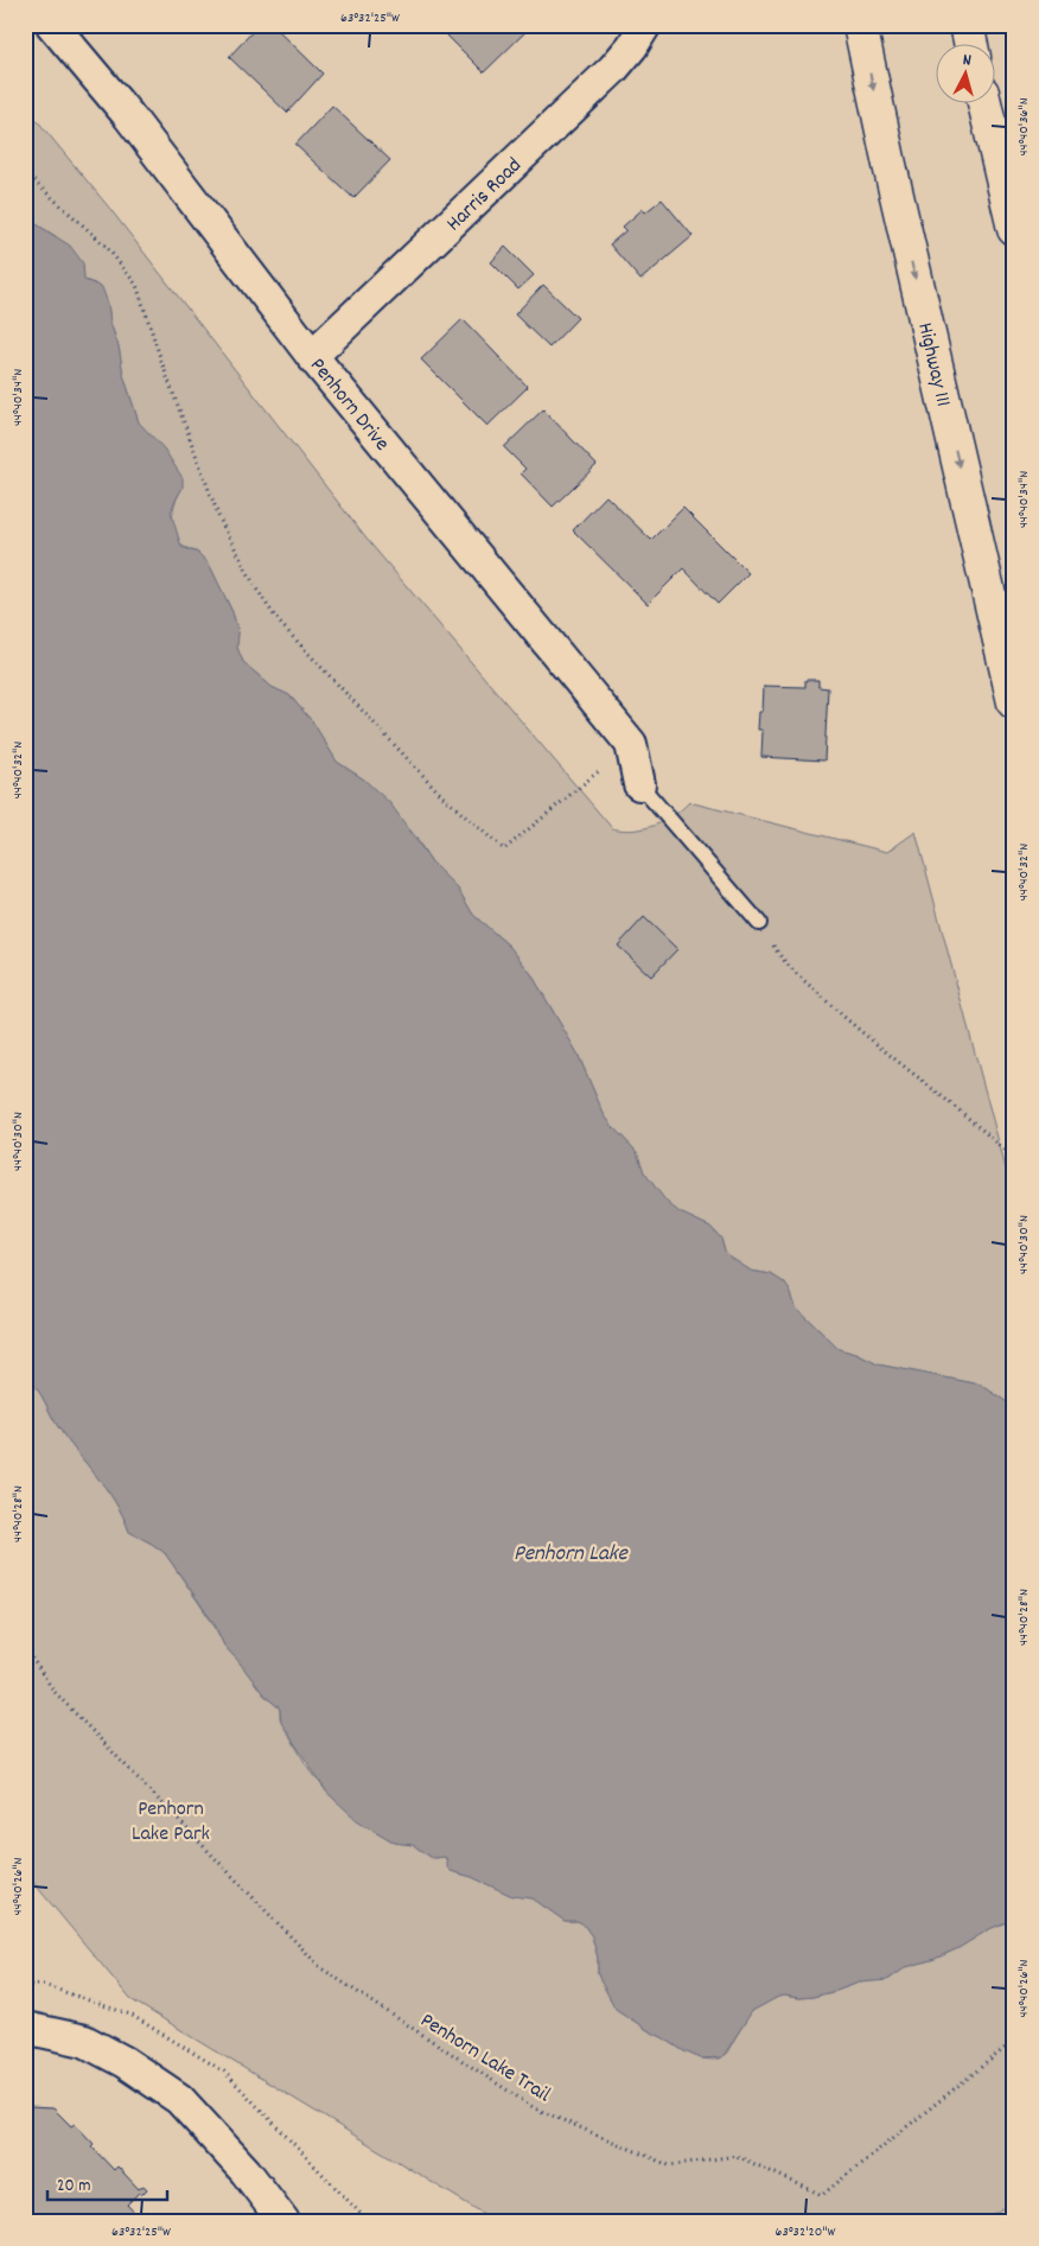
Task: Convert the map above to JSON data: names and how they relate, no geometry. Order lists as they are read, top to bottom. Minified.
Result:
{"streets":{"highway":["Highway 111"],"street":["Harris Road","Penhorn Drive"],"path":["Penhorn Lake Trail"]},"crossings":[["Harris Road","Penhorn Drive"]],"one_way":["Highway 111"],"water":["Penhorn Lake"],"parks":["Penhorn Lake Park"],"scale_bar":"20 m","north":"top","coordinates":["63°32'25\"W","44°40'36\"N","44°40'34\"N","44°40'32\"N","44°40'30\"N","44°40'28\"N","44°40'26\"N","63°32'20\"W"]}
